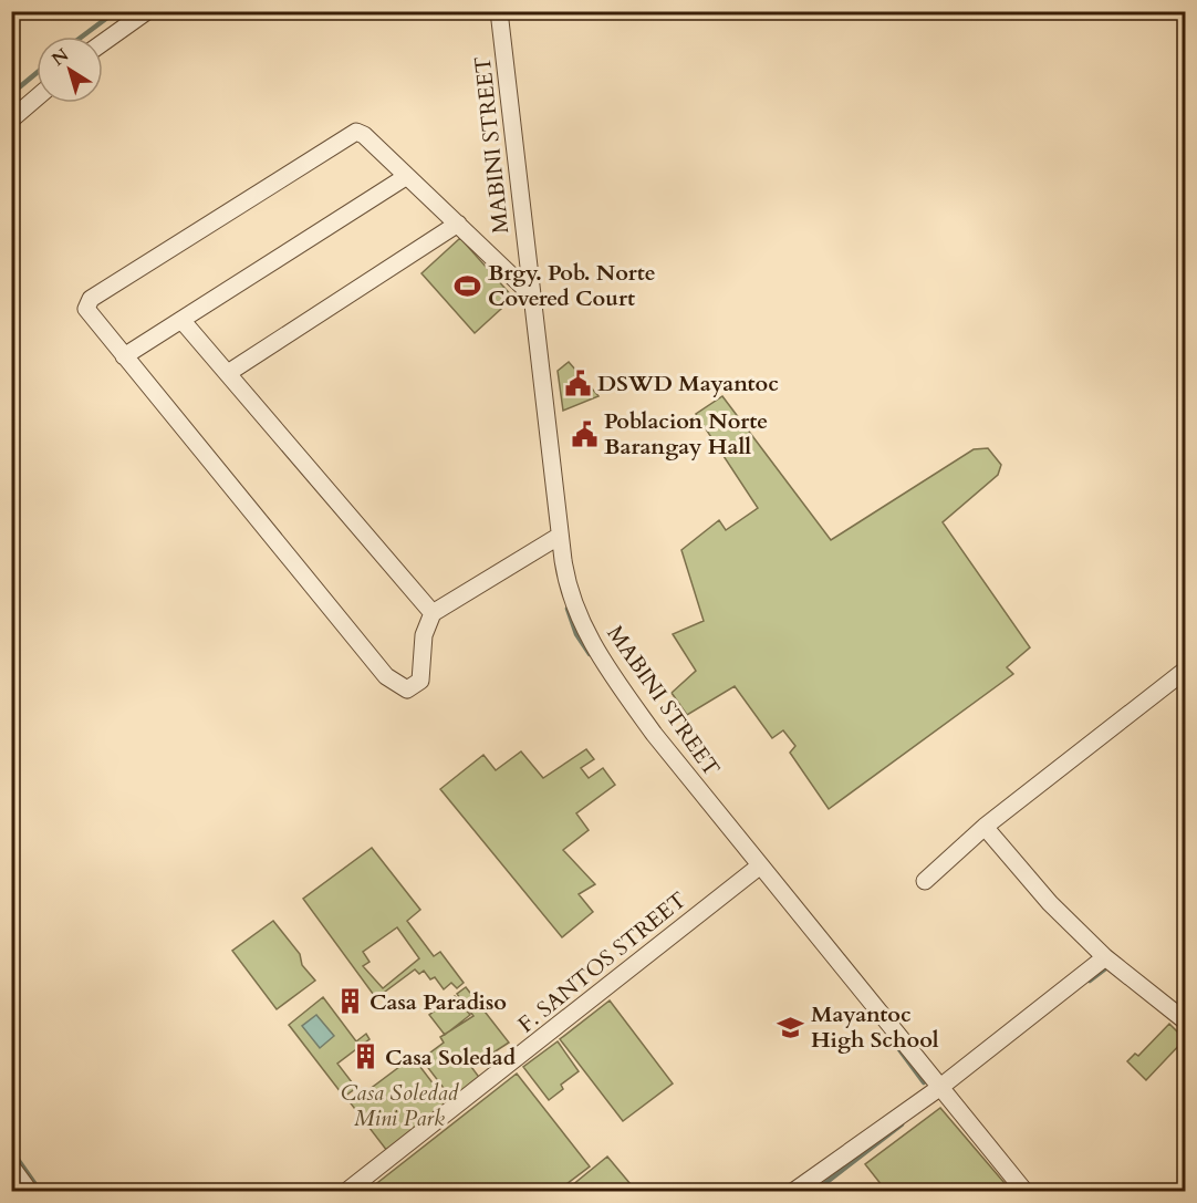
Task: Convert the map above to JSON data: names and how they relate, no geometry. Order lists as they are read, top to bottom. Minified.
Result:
{"streets":{"street":["MABINI STREET","F. SANTOS STREET"]},"crossings":[["MABINI STREET","F. SANTOS STREET"]],"parks":["Casa Soledad Mini Park"],"places":{"sports":["Brgy. Pob. Norte Covered Court"],"public building":["DSWD Mayantoc","Poblacion Norte Barangay Hall"],"building":["Casa Paradiso","Casa Soledad"],"school or university":["Mayantoc High School"]},"north":"top left"}
